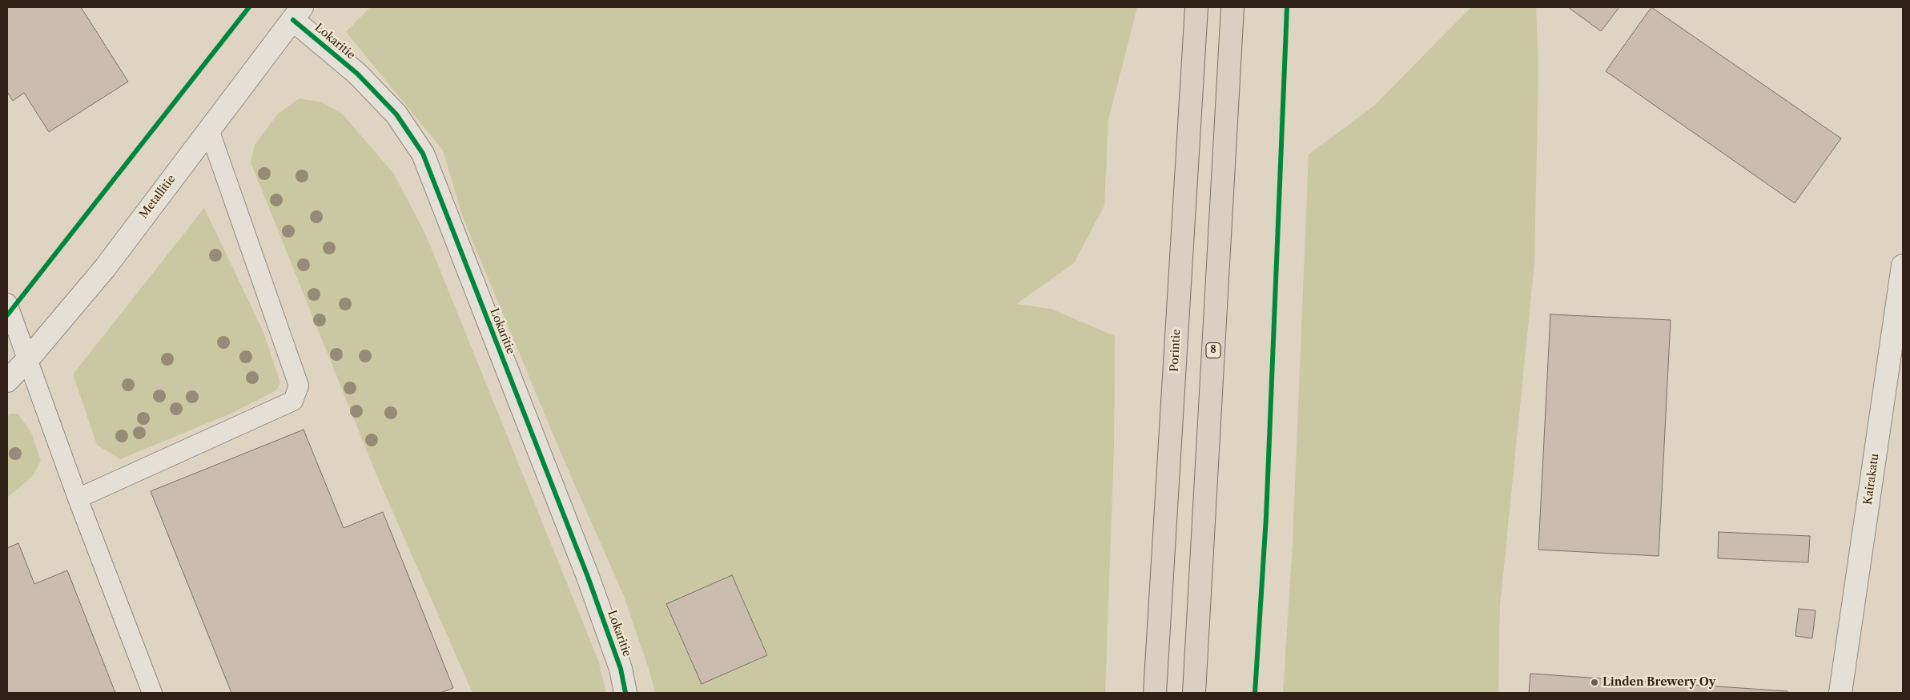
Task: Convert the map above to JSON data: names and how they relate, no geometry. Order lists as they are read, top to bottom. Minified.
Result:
{"streets":{"highway":["Porintie","8"],"street":["Lokaritie","Metallitie","Kairakatu"]},"crossings":[["Lokaritie","Metallitie"]],"places":["Linden Brewery Oy"]}
